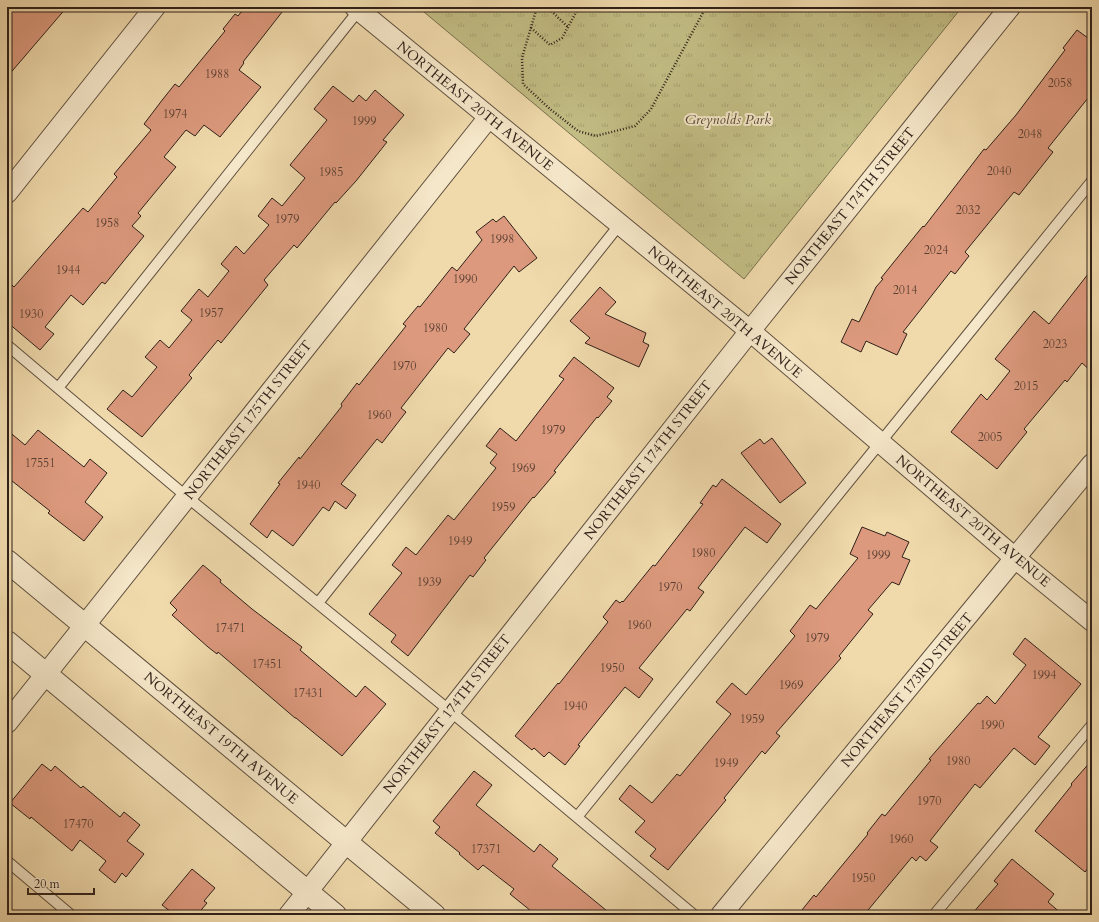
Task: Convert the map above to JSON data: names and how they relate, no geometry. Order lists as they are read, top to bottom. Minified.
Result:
{"streets":{"street":["NORTHEAST 20TH AVENUE","NORTHEAST 174TH STREET","NORTHEAST 175TH STREET","NORTHEAST 173RD STREET","NORTHEAST 19TH AVENUE"]},"crossings":[["NORTHEAST 20TH AVENUE","NORTHEAST 174TH STREET"],["NORTHEAST 20TH AVENUE","NORTHEAST 175TH STREET"],["NORTHEAST 20TH AVENUE","NORTHEAST 173RD STREET"],["NORTHEAST 174TH STREET","NORTHEAST 19TH AVENUE"],["NORTHEAST 175TH STREET","NORTHEAST 19TH AVENUE"]],"parks":["Greynolds Park"],"house_numbers":["1988","2058","1974","1999","2048","2040","1985","2032","1979","1958","1998","2024","1944","1990","2014","1957","1930","1980","2023","1970","2015","1960","1979","2005","17551","1969","1940","1959","1949","1980","1999","1939","1970","1960","17471","1979","17451","1950","1994","1969","17431","1940","1959","1990","1980","1949","1970","17470","1960","17371","1950"],"scale_bar":"20 m"}
